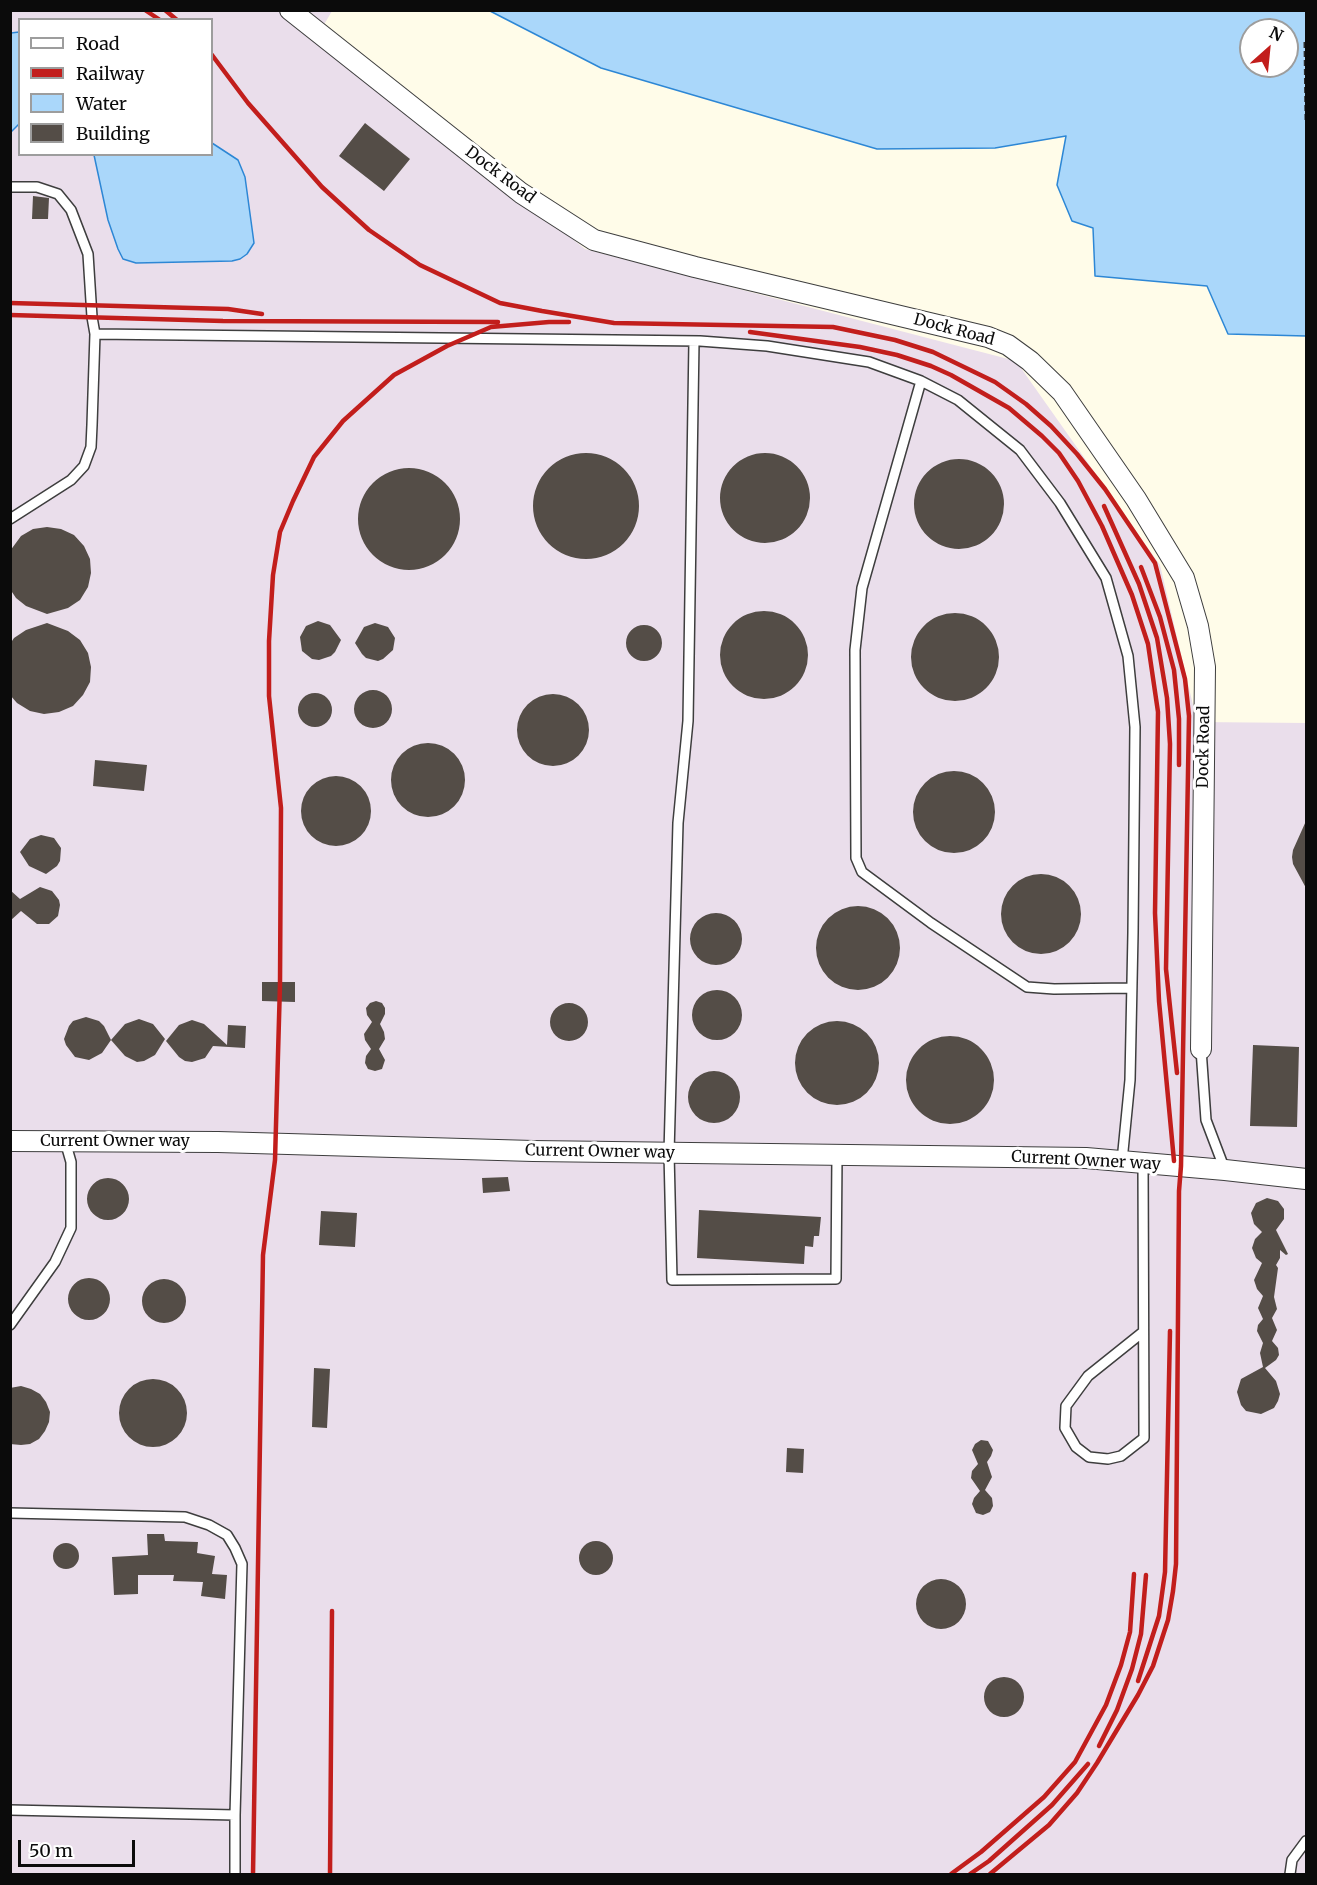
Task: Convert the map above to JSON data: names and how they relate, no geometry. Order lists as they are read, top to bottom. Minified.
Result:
{"streets":{"street":["Dock Road","Current Owner way"]},"legend":["Road","Railway","Water","Building"],"scale_bar":"50 m","north":"top right"}
